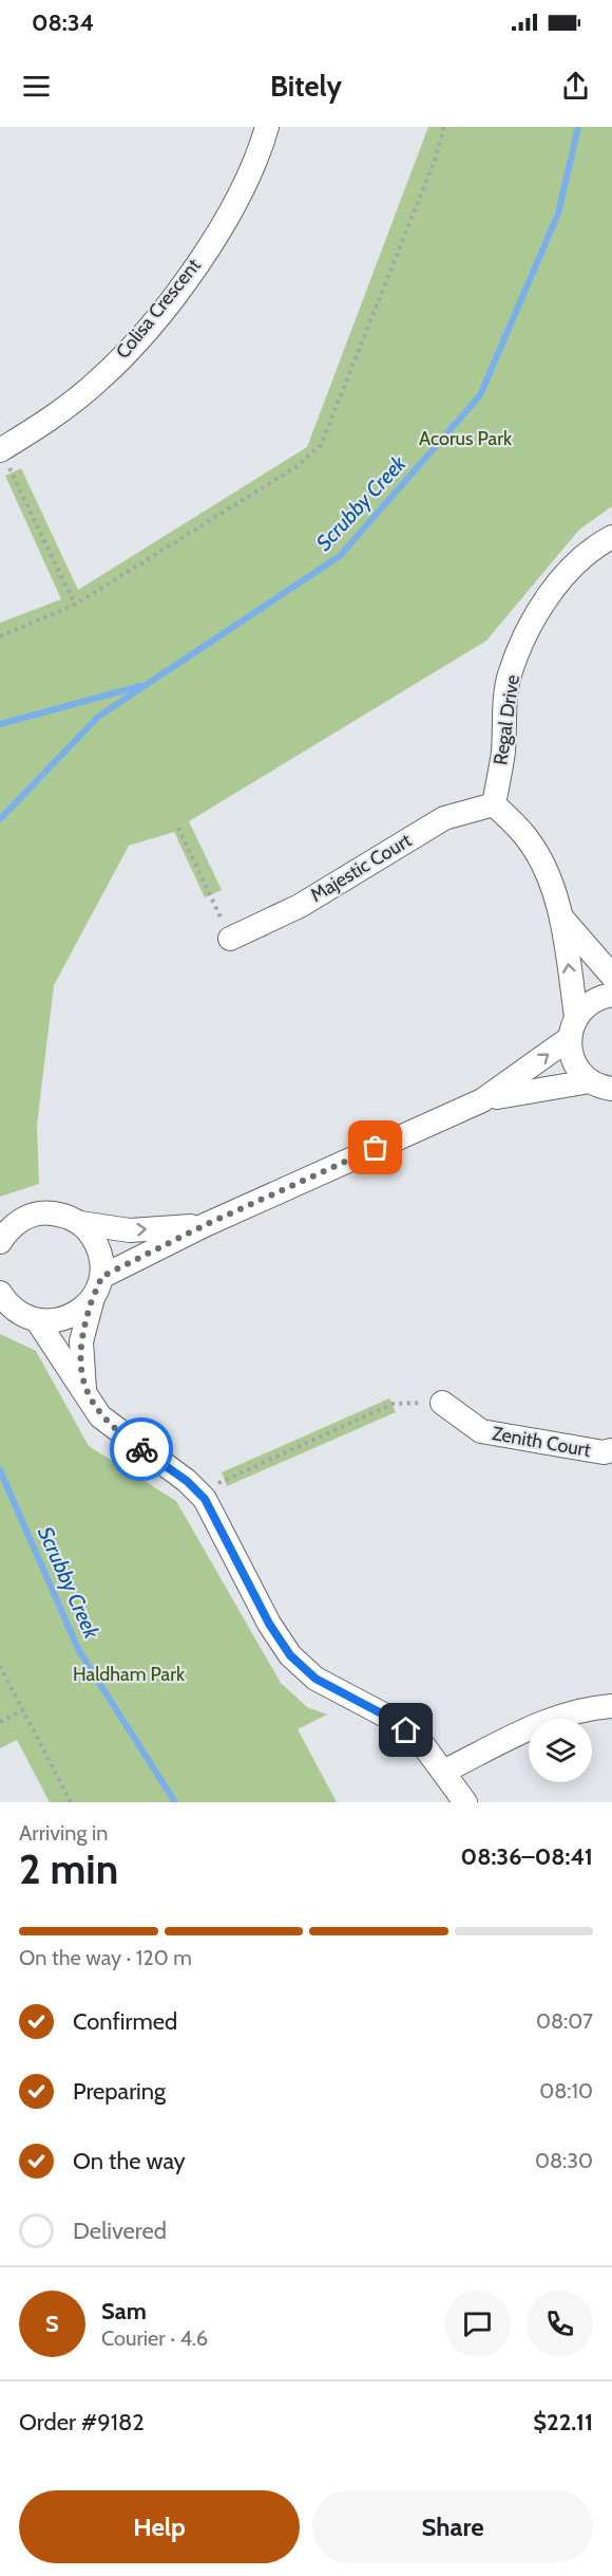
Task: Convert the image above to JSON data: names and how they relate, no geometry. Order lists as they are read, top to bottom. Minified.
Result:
{"streets":{"street":["Colisa Crescent","Regal Drive","Majestic Court","Zenith Court"]},"crossings":[["Regal Drive","Majestic Court"]],"water":["Scrubby Creek"],"parks":["Acorus Park","Haldham Park"],"page":{"status":"08:34","header":"Bitely","heading":["2 min","Arriving in","08:36–08:41"],"panel":["Sam","Courier · 4.6","Order #9182","$22.11"],"bar":"On the way · 120 m","list":[["Confirmed","08:07"],["Preparing","08:10"],["On the way","08:30"],"Delivered"],"round":"S","buttons":["Help","Share"]}}
